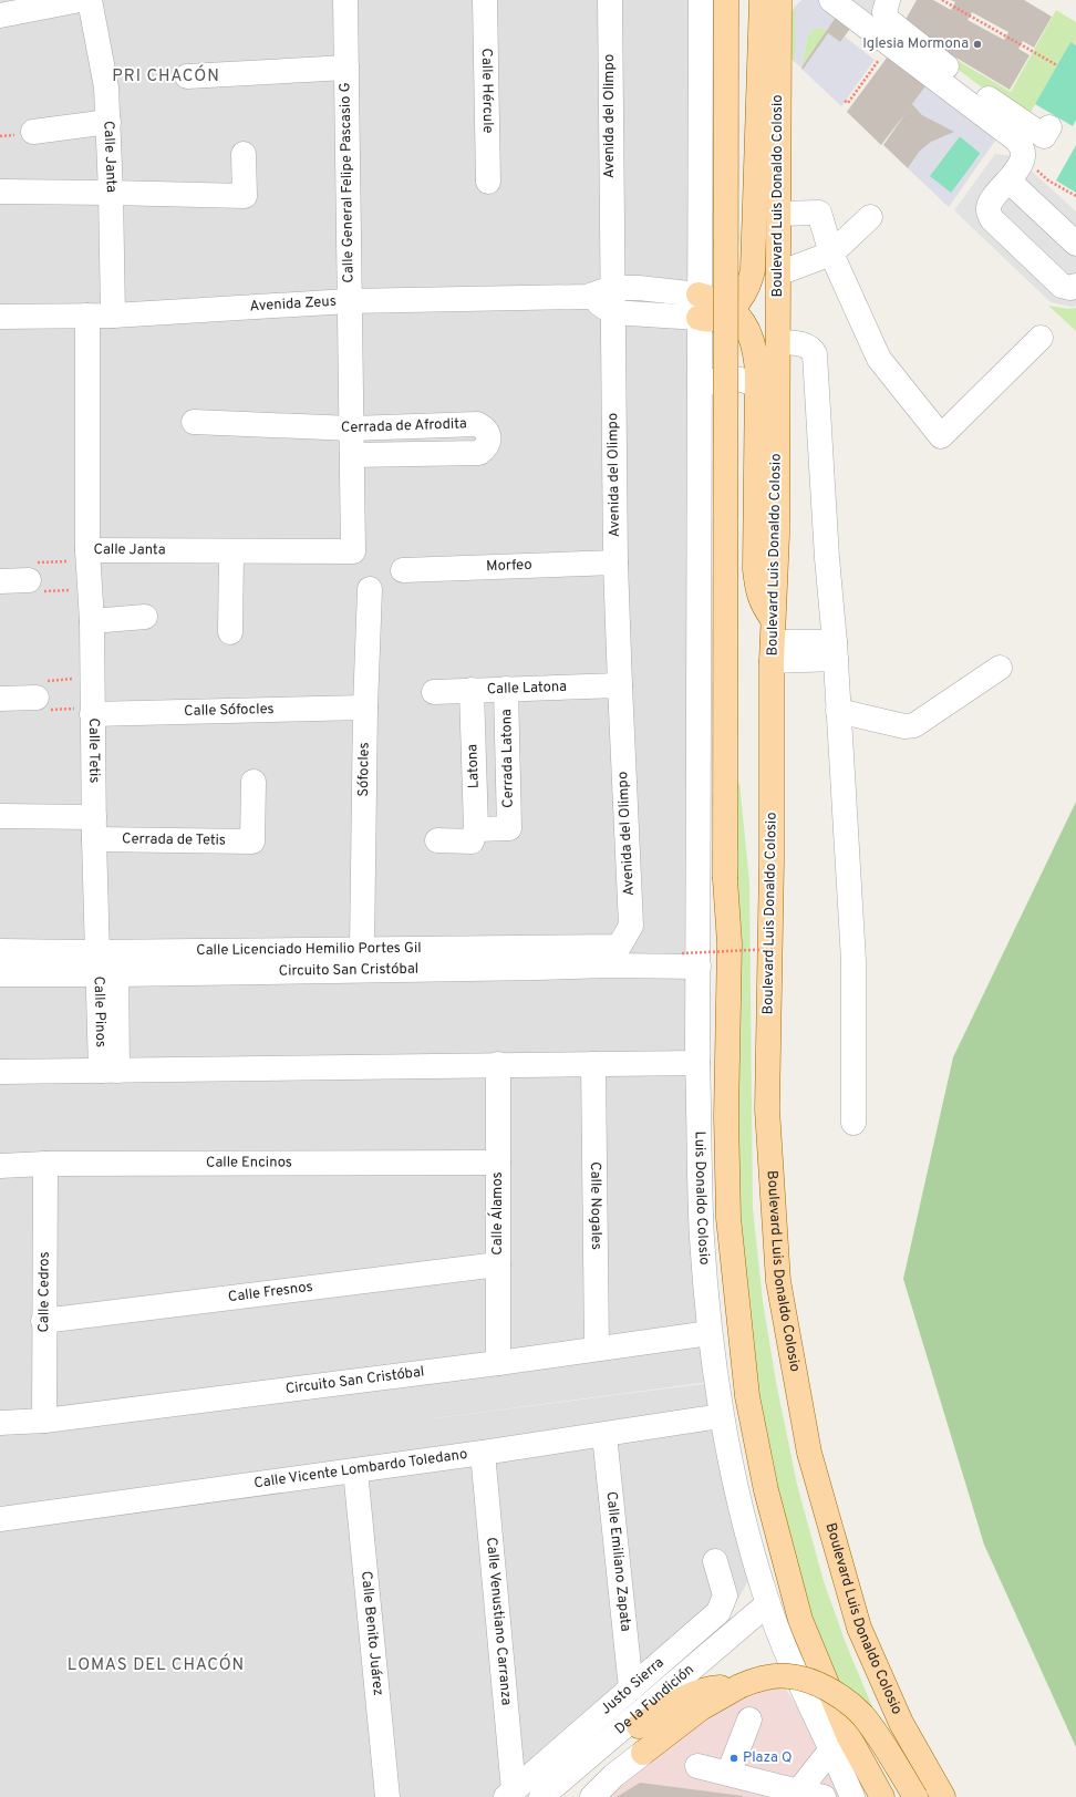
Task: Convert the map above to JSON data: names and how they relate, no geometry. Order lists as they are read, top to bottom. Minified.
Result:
{"streets":{"main road":["Boulevard Luis Donaldo Colosio"],"street":["Calle Hércule","Avenida del Olimpo","Calle Janta","Calle General Felipe Pascasio G","Avenida Zeus","Cerrada de Afrodita","Morfeo","Calle Latona","Calle Sófocles","Calle Tetis","Cerrada Latona","Latona","Sófocles","Cerrada de Tetis","Calle Licenciado Hemilio Portes Gil","Circuito San Cristóbal","Calle Pinos","Calle Encinos","Luis Donaldo Colosio","Calle Nogales","Calle Álamos","Calle Cedros","Calle Fresnos","Calle Vicente Lombardo Toledano","Calle Emiliano Zapata","Calle Venustiano Carranza","Calle Benito Juárez","Justo Sierra","De la Fundición"]},"crossings":[["Avenida del Olimpo","Avenida Zeus"],["Avenida del Olimpo","Morfeo"],["Avenida del Olimpo","Calle Latona"],["Avenida del Olimpo","Calle Licenciado Hemilio Portes Gil"],["Calle Janta","Calle General Felipe Pascasio G"],["Calle Janta","Avenida Zeus"],["Calle Janta","Calle Tetis"],["Calle General Felipe Pascasio G","Avenida Zeus"],["Calle General Felipe Pascasio G","Cerrada de Afrodita"],["Avenida Zeus","Luis Donaldo Colosio"],["Calle Latona","Cerrada Latona"],["Calle Latona","Latona"],["Calle Sófocles","Calle Tetis"],["Calle Sófocles","Sófocles"],["Calle Tetis","Cerrada de Tetis"],["Calle Tetis","Calle Licenciado Hemilio Portes Gil"],["Calle Tetis","Circuito San Cristóbal"],["Calle Tetis","Calle Pinos"],["Cerrada Latona","Latona"],["Sófocles","Calle Licenciado Hemilio Portes Gil"],["Calle Licenciado Hemilio Portes Gil","Circuito San Cristóbal"],["Calle Licenciado Hemilio Portes Gil","Calle Pinos"],["Circuito San Cristóbal","Calle Pinos"],["Circuito San Cristóbal","Luis Donaldo Colosio"],["Circuito San Cristóbal","Calle Nogales"],["Circuito San Cristóbal","Calle Álamos"],["Circuito San Cristóbal","Calle Cedros"],["Calle Encinos","Calle Álamos"],["Calle Encinos","Calle Cedros"],["Luis Donaldo Colosio","Calle Vicente Lombardo Toledano"],["Luis Donaldo Colosio","De la Fundición"],["Calle Álamos","Calle Fresnos"],["Calle Cedros","Calle Fresnos"],["Calle Vicente Lombardo Toledano","Calle Emiliano Zapata"],["Calle Vicente Lombardo Toledano","Calle Venustiano Carranza"],["Calle Vicente Lombardo Toledano","Calle Benito Juárez"],["Calle Emiliano Zapata","Justo Sierra"],["Calle Venustiano Carranza","Justo Sierra"]],"districts":["PRI CHACÓN","LOMAS DEL CHACÓN"],"places":["Iglesia Mormona","Plaza Q"]}
